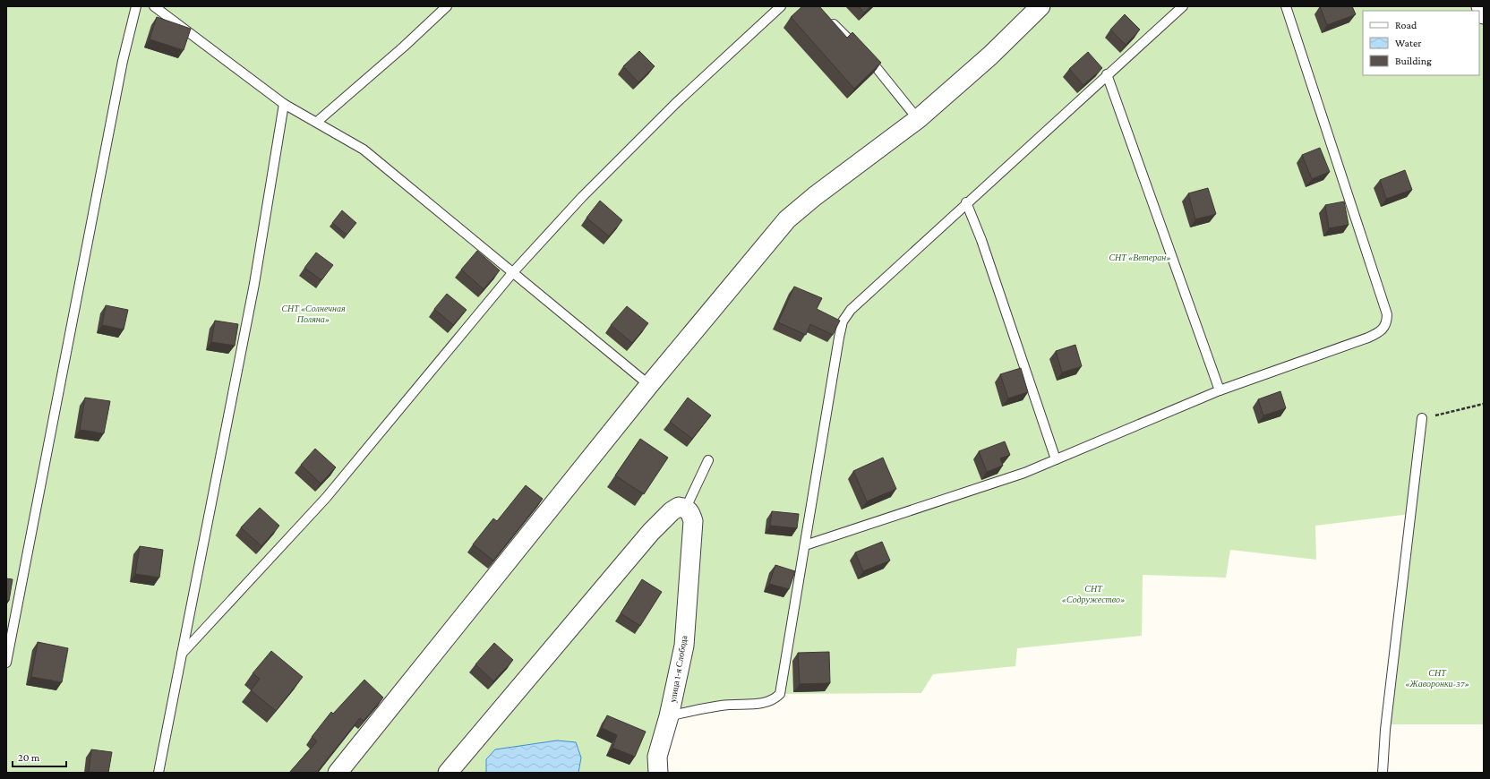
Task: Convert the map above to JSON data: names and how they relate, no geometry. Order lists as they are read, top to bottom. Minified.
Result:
{"streets":{"street":["улица 1-я Слобода"]},"parks":["СНТ «Ветеран»","СНТ «Солнечная Поляна»","СНТ «Содружество»","СНТ «Жаворонки-37»"],"legend":["Road","Water","Building"],"scale_bar":"20 m"}
